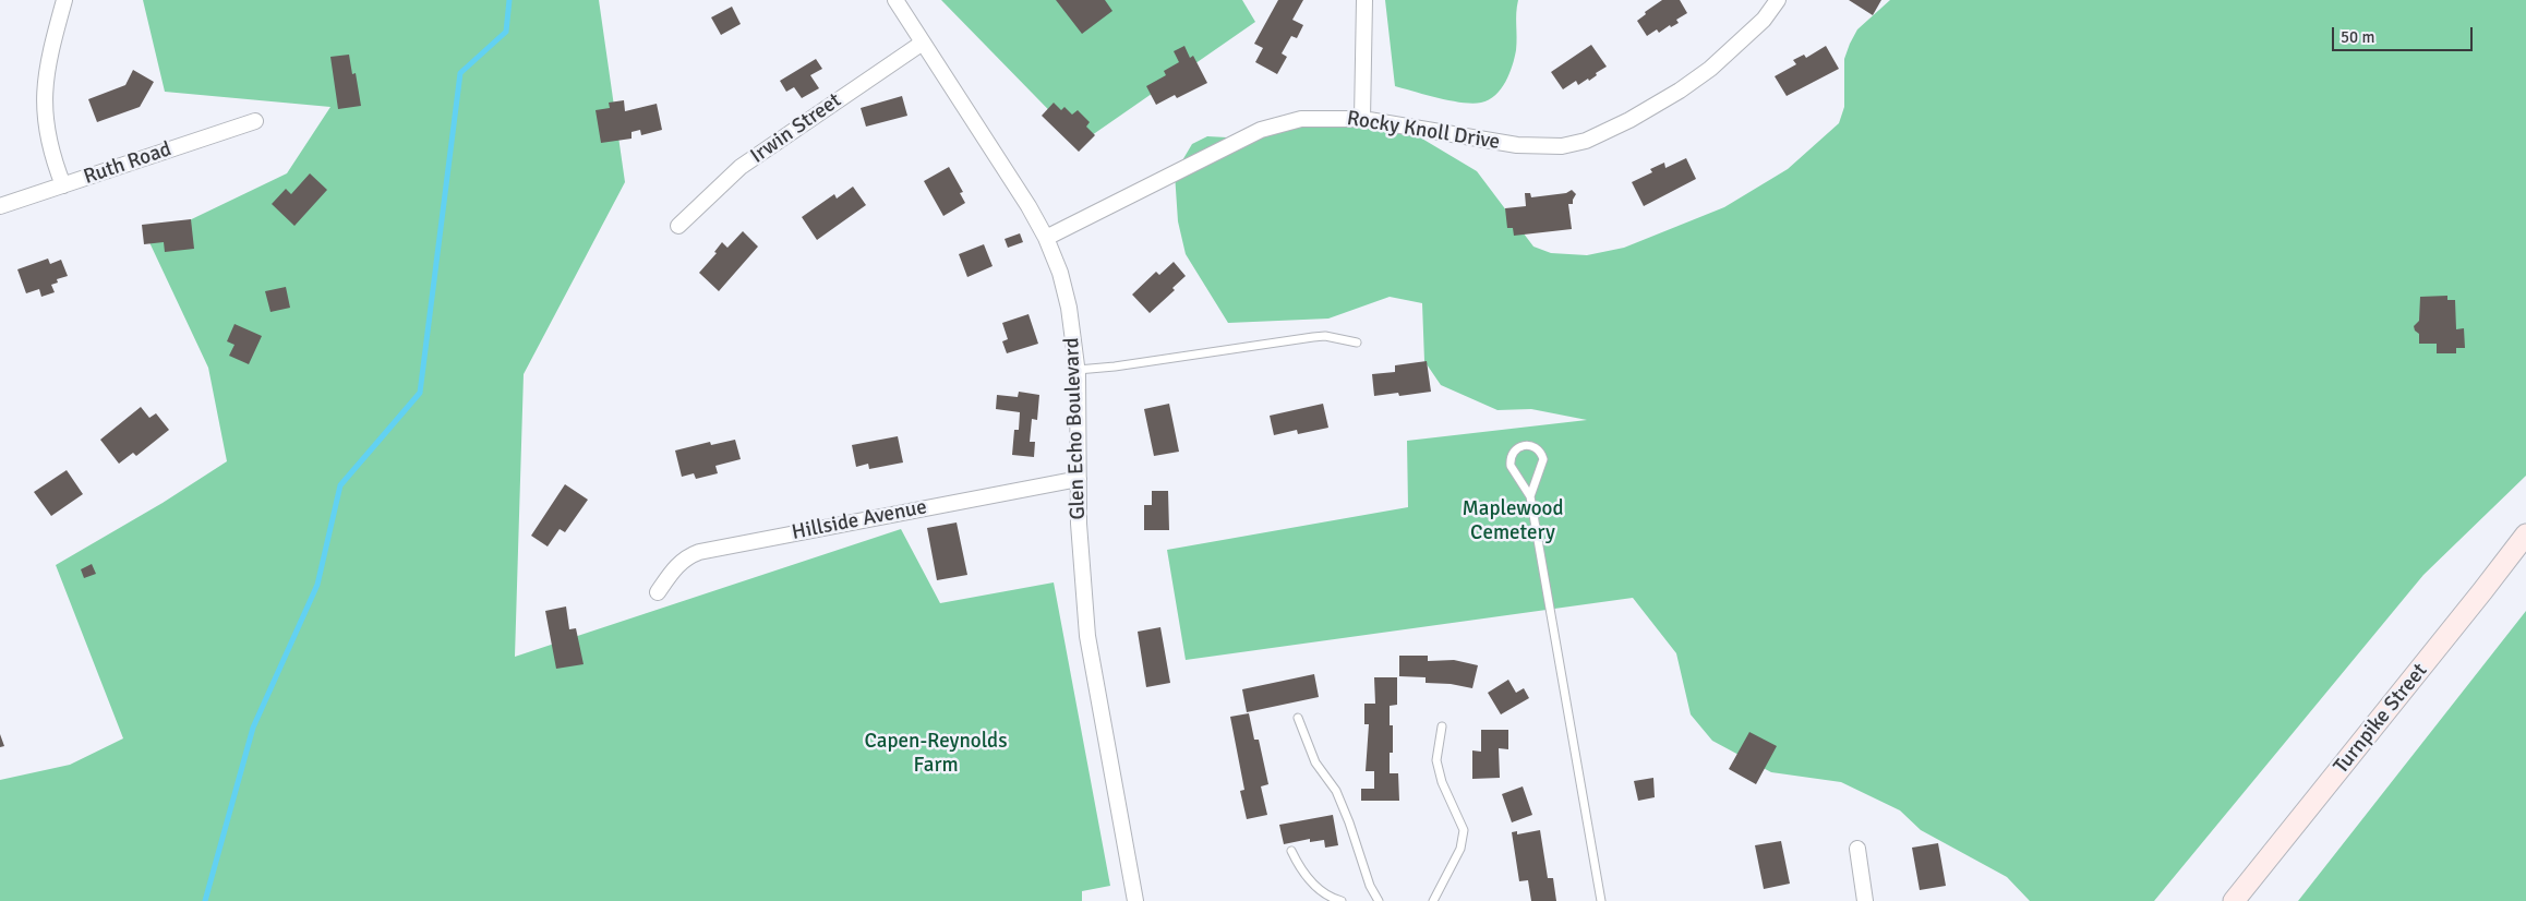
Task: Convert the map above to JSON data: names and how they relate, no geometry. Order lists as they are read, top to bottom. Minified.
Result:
{"streets":{"main road":["Turnpike Street"],"street":["Irwin Street","Rocky Knoll Drive","Ruth Road","Glen Echo Boulevard","Hillside Avenue"]},"crossings":[["Irwin Street","Glen Echo Boulevard"],["Rocky Knoll Drive","Glen Echo Boulevard"],["Glen Echo Boulevard","Hillside Avenue"]],"parks":["Maplewood Cemetery","Capen-Reynolds Farm"],"scale_bar":"50 m"}
